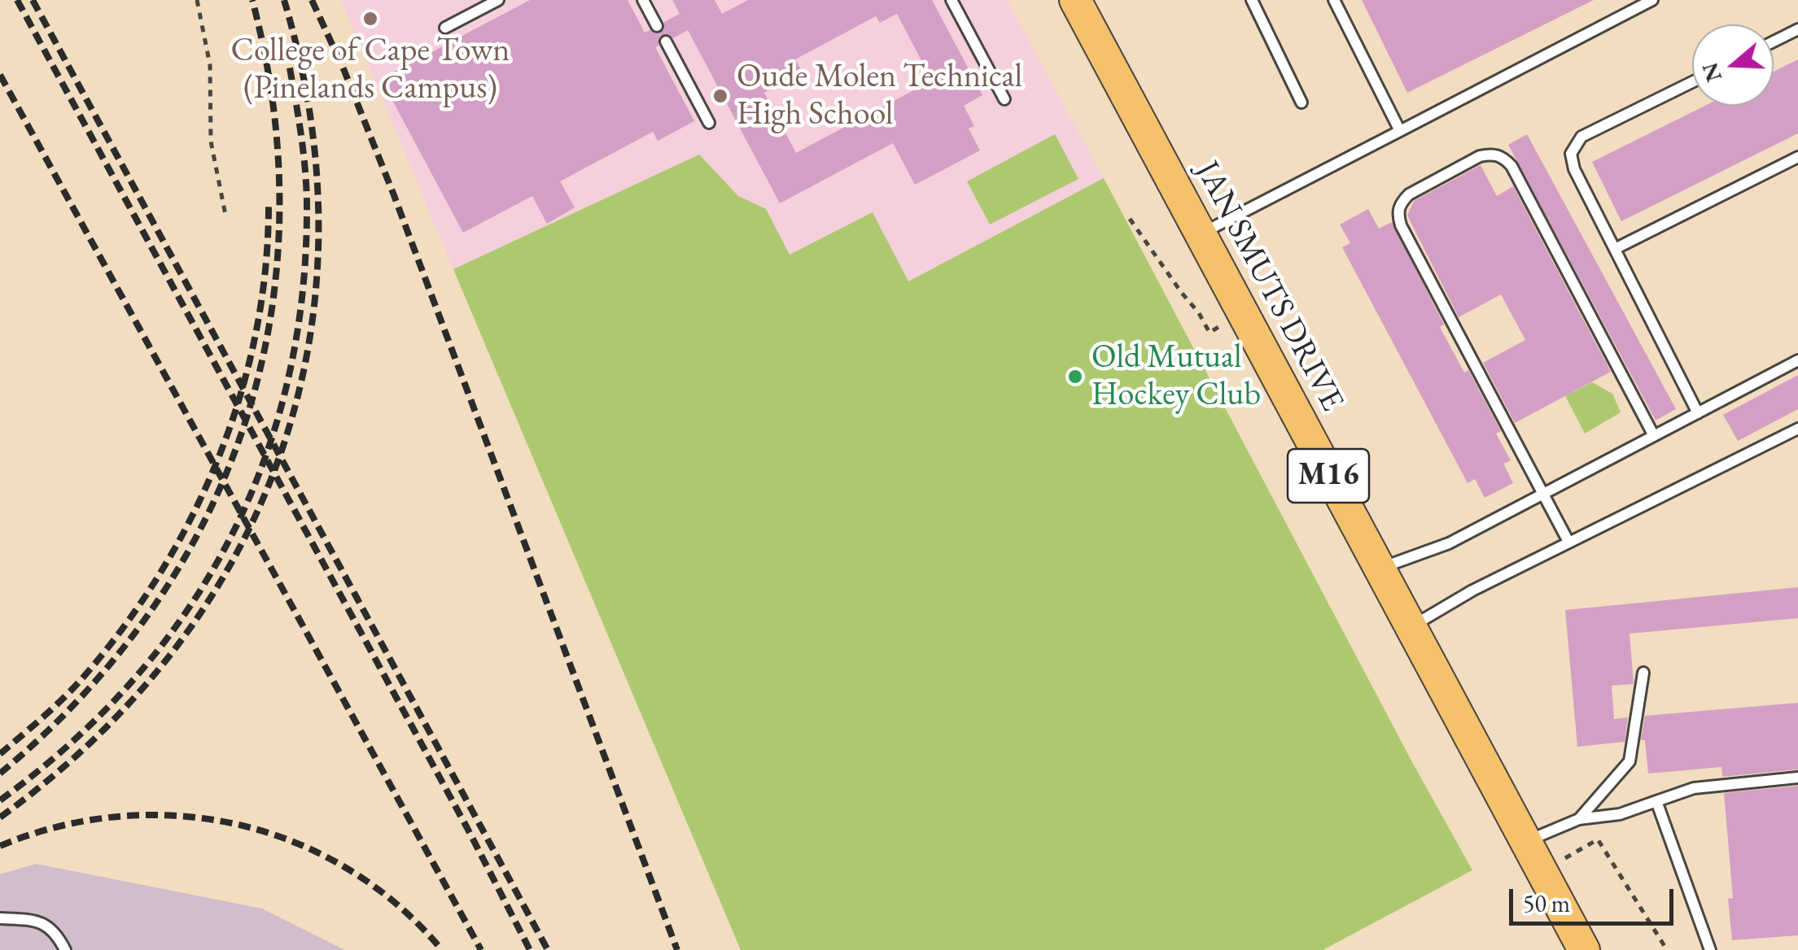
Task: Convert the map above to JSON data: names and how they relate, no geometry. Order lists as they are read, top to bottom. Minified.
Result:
{"streets":{"main road":["JAN SMUTS DRIVE","M16"]},"places":["College of Cape Town (Pinelands Campus)","Oude Molen Technical High School","Old Mutual Hockey Club"],"scale_bar":"50 m","north":"left"}
